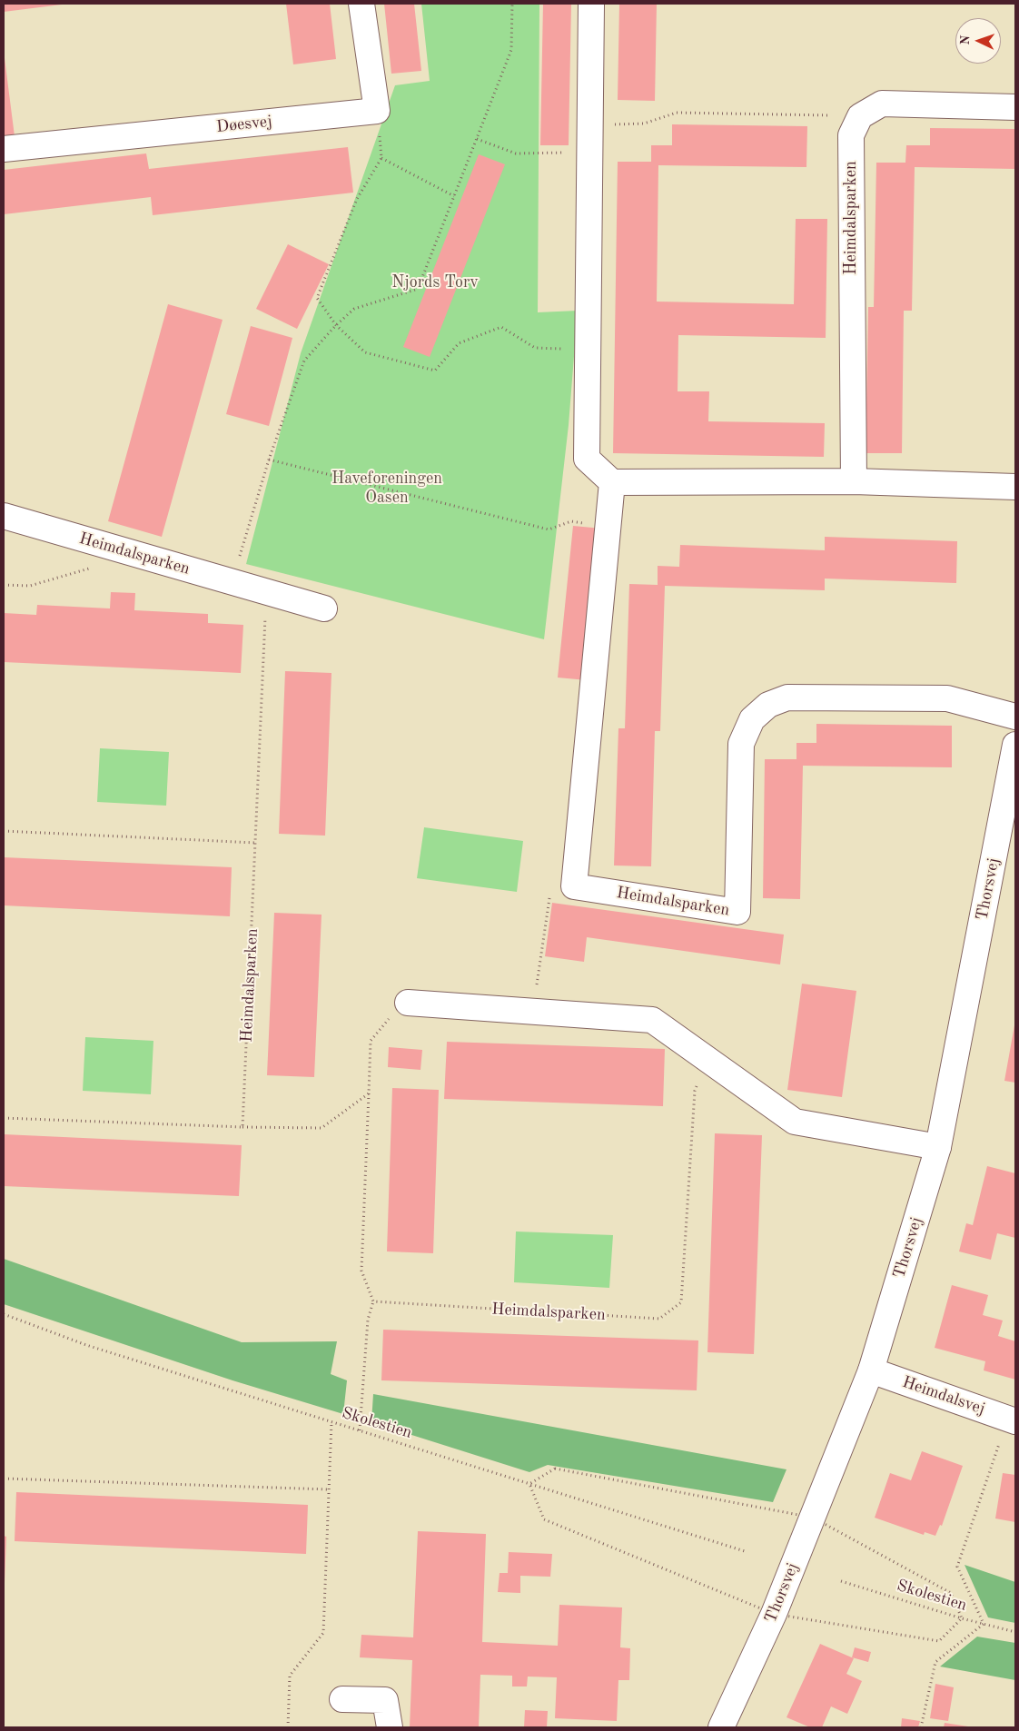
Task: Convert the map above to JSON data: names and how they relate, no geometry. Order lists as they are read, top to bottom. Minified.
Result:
{"streets":{"street":["Døesvej","Heimdalsparken","Thorsvej","Heimdalsvej"],"path":["Skolestien"]},"crossings":[["Thorsvej","Heimdalsvej"]],"parks":["Njords Torv","Haveforeningen Oasen"],"north":"left"}
